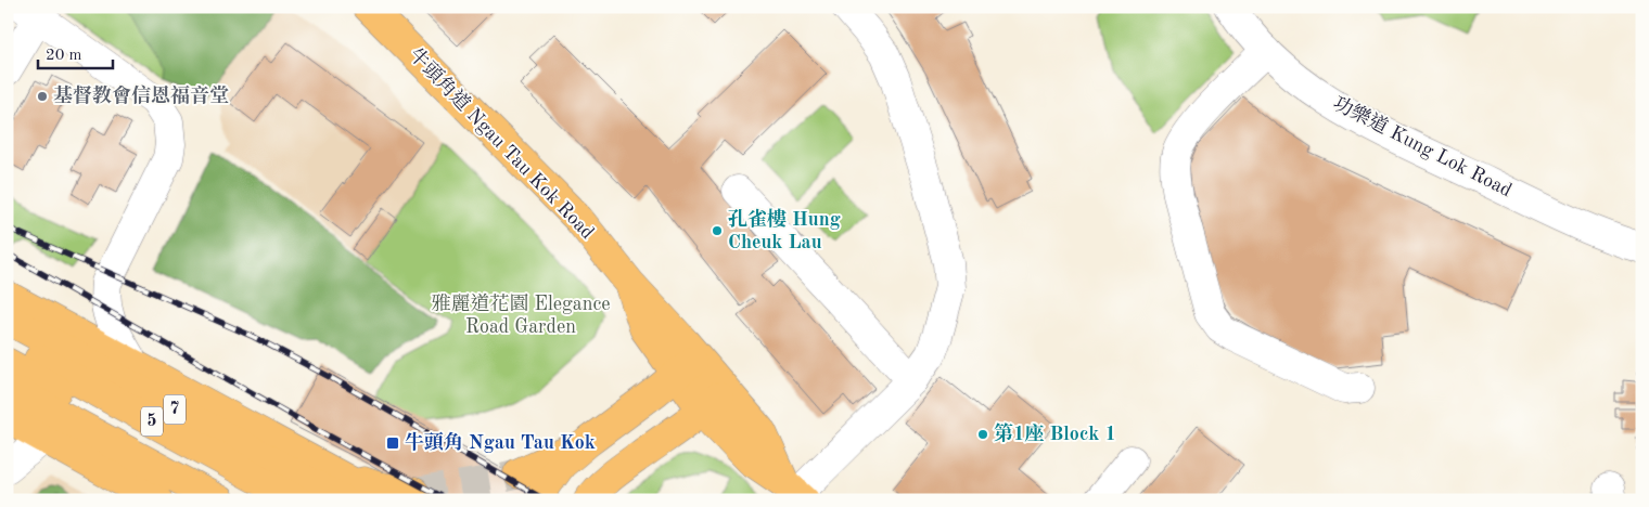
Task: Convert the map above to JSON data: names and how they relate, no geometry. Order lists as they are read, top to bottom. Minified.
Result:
{"streets":{"main road":["牛頭角道 Ngau Tau Kok Road","7","5"],"street":["功樂道 Kung Lok Road"]},"parks":["雅麗道花園 Elegance Road Garden"],"places":{"other":["基督教會信恩福音堂","孔雀樓 Hung Cheuk Lau","第1座 Block 1"],"transit":["牛頭角 Ngau Tau Kok"]},"scale_bar":"20 m"}
